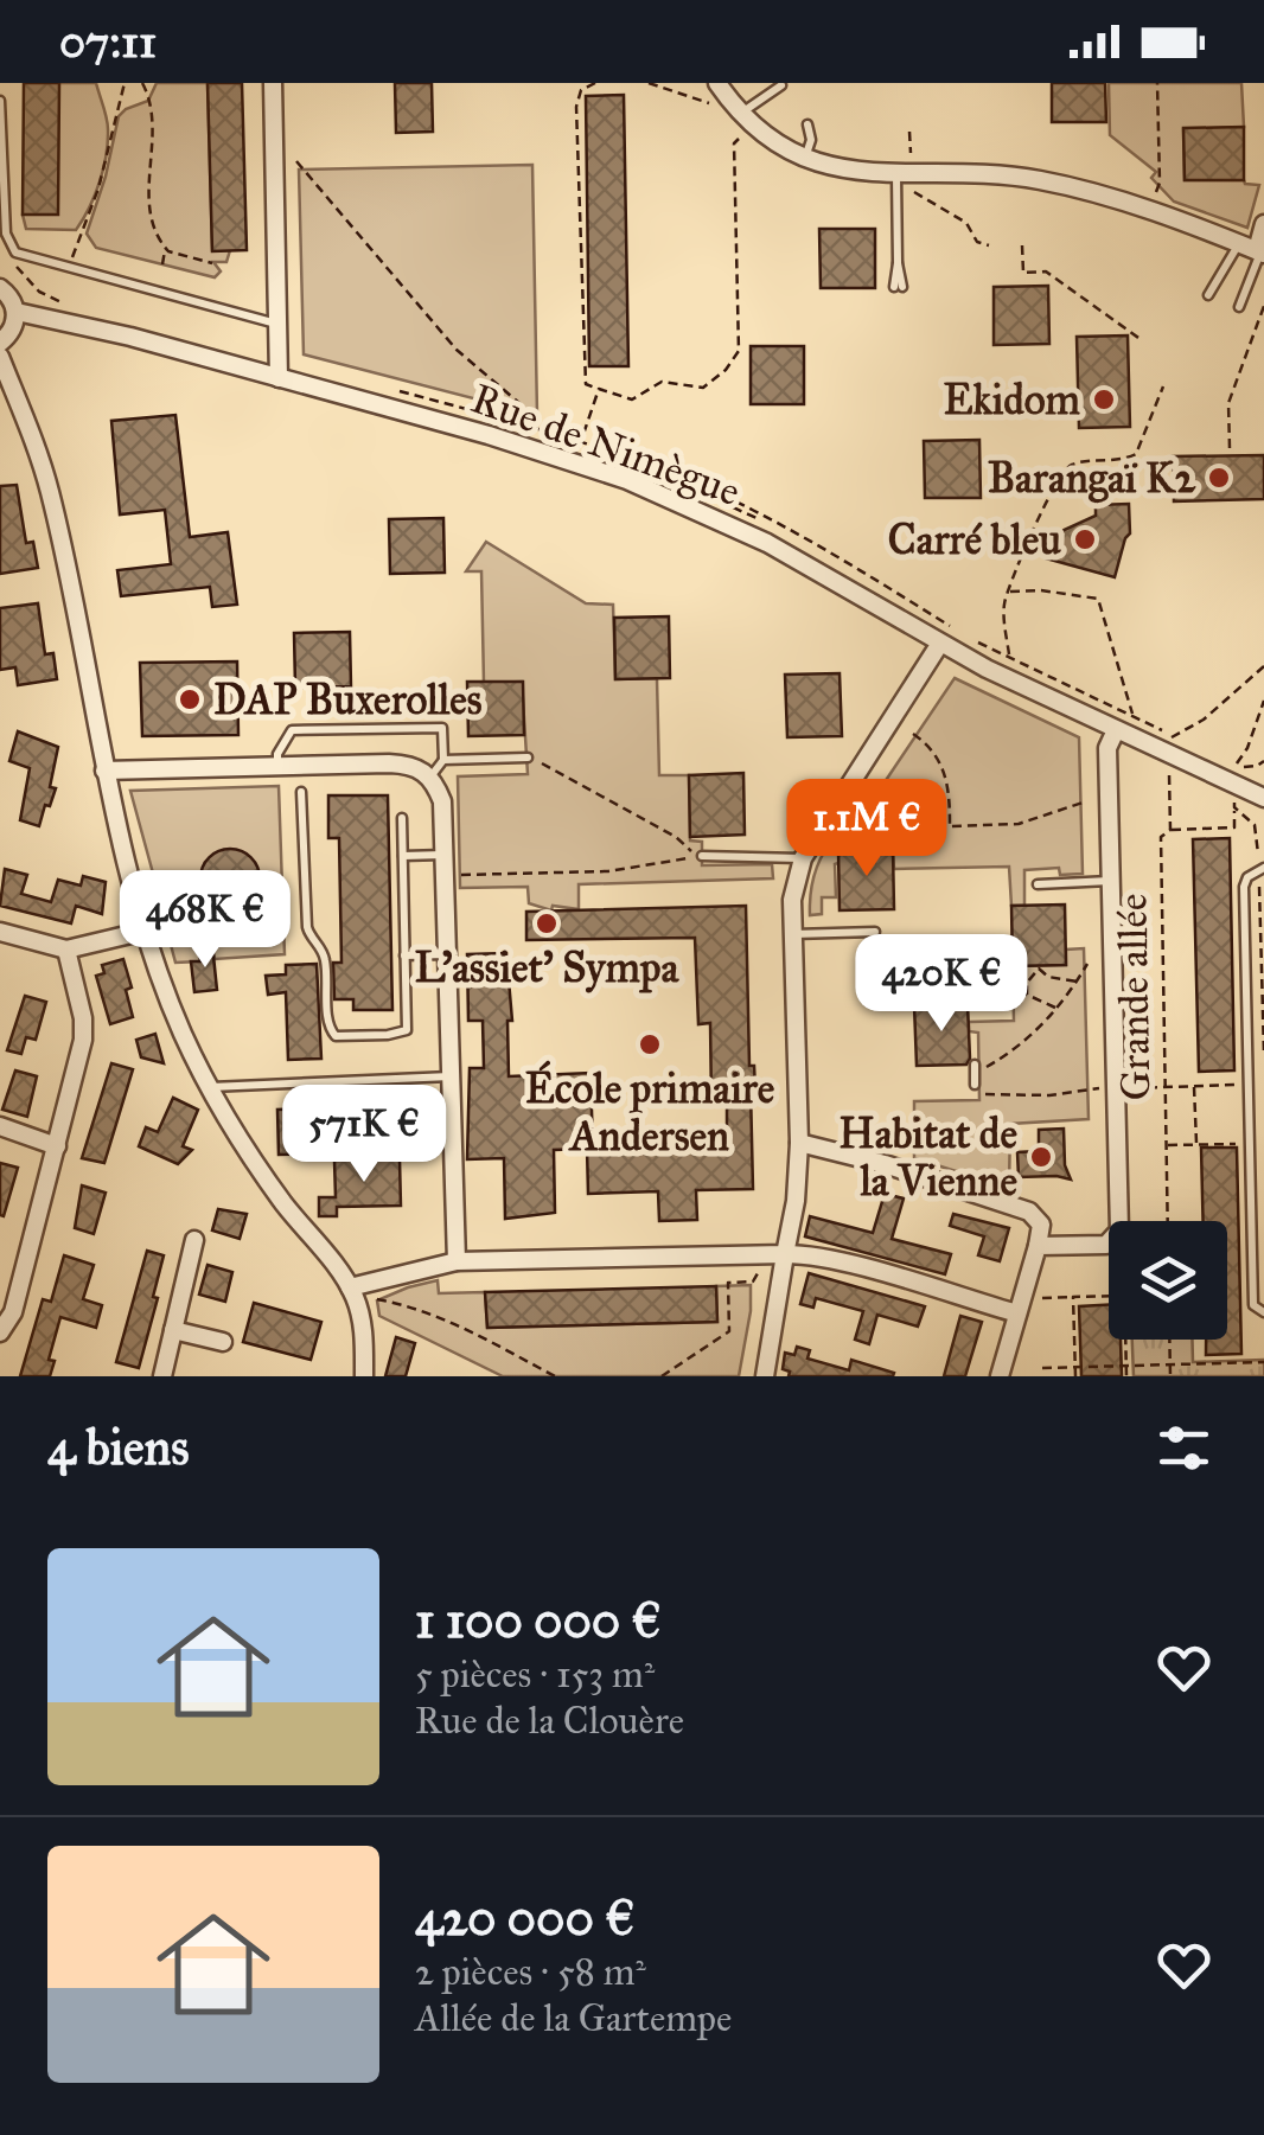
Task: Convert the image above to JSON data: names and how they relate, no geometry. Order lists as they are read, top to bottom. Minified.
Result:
{"streets":{"street":["Rue de Nimègue"],"path":["Grande allée"]},"crossings":[["Rue de Nimègue","Grande allée"]],"places":["Ekidom","Barangaï K2","Carré bleu","DAP Buxerolles","L'assiet' Sympa","École primaire Andersen","Habitat de la Vienne"],"page":{"status":"07:11","price":["1.1M €","468K €","420K €","571K €"],"heading":"4 biens","list":[{"name":"1 100 000 €","note":"5 pièces · 153 m² · Rue de la Clouère"},{"name":"420 000 €","note":"2 pièces · 58 m² · Allée de la Gartempe"}]}}
